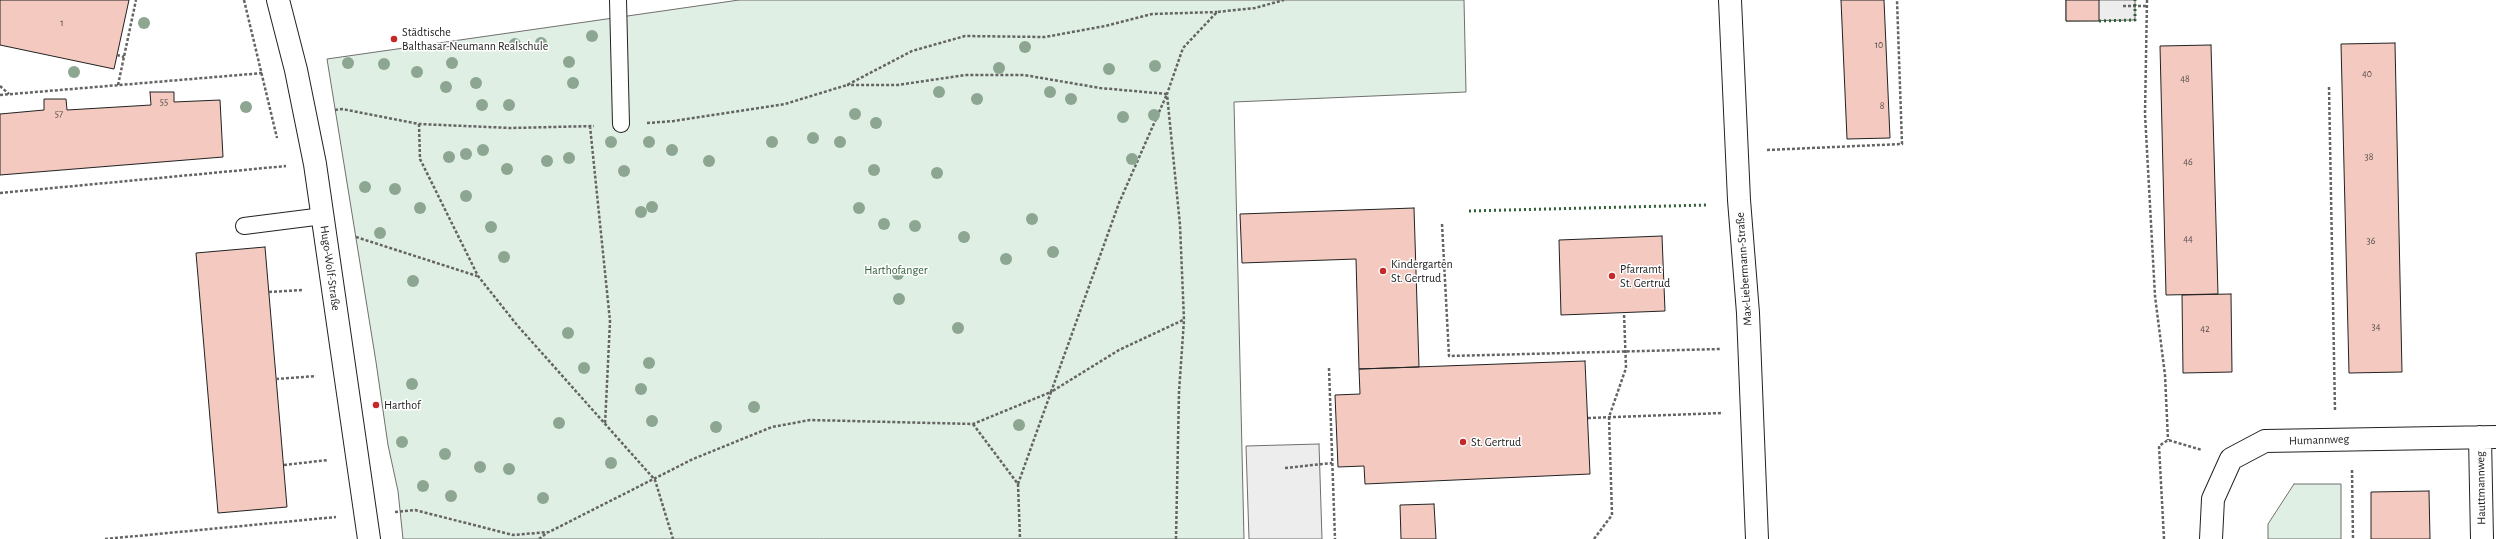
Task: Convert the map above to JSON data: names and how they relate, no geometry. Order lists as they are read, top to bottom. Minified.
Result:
{"streets":{"street":["Hugo-Wolf-Straße","Max-Liebermann-Straße","Humannweg","Hauttmannweg"]},"crossings":[["Humannweg","Hauttmannweg"]],"parks":["Harthofanger"],"places":["Städtische Balthasar-Neumann Realschule","Kindergarten St. Gertrud","Pfarramt St. Gertrud","Harthof","St. Gertrud"],"house_numbers":["1","10","40","48","55","8","57","38","46","44","36","34","42"]}
